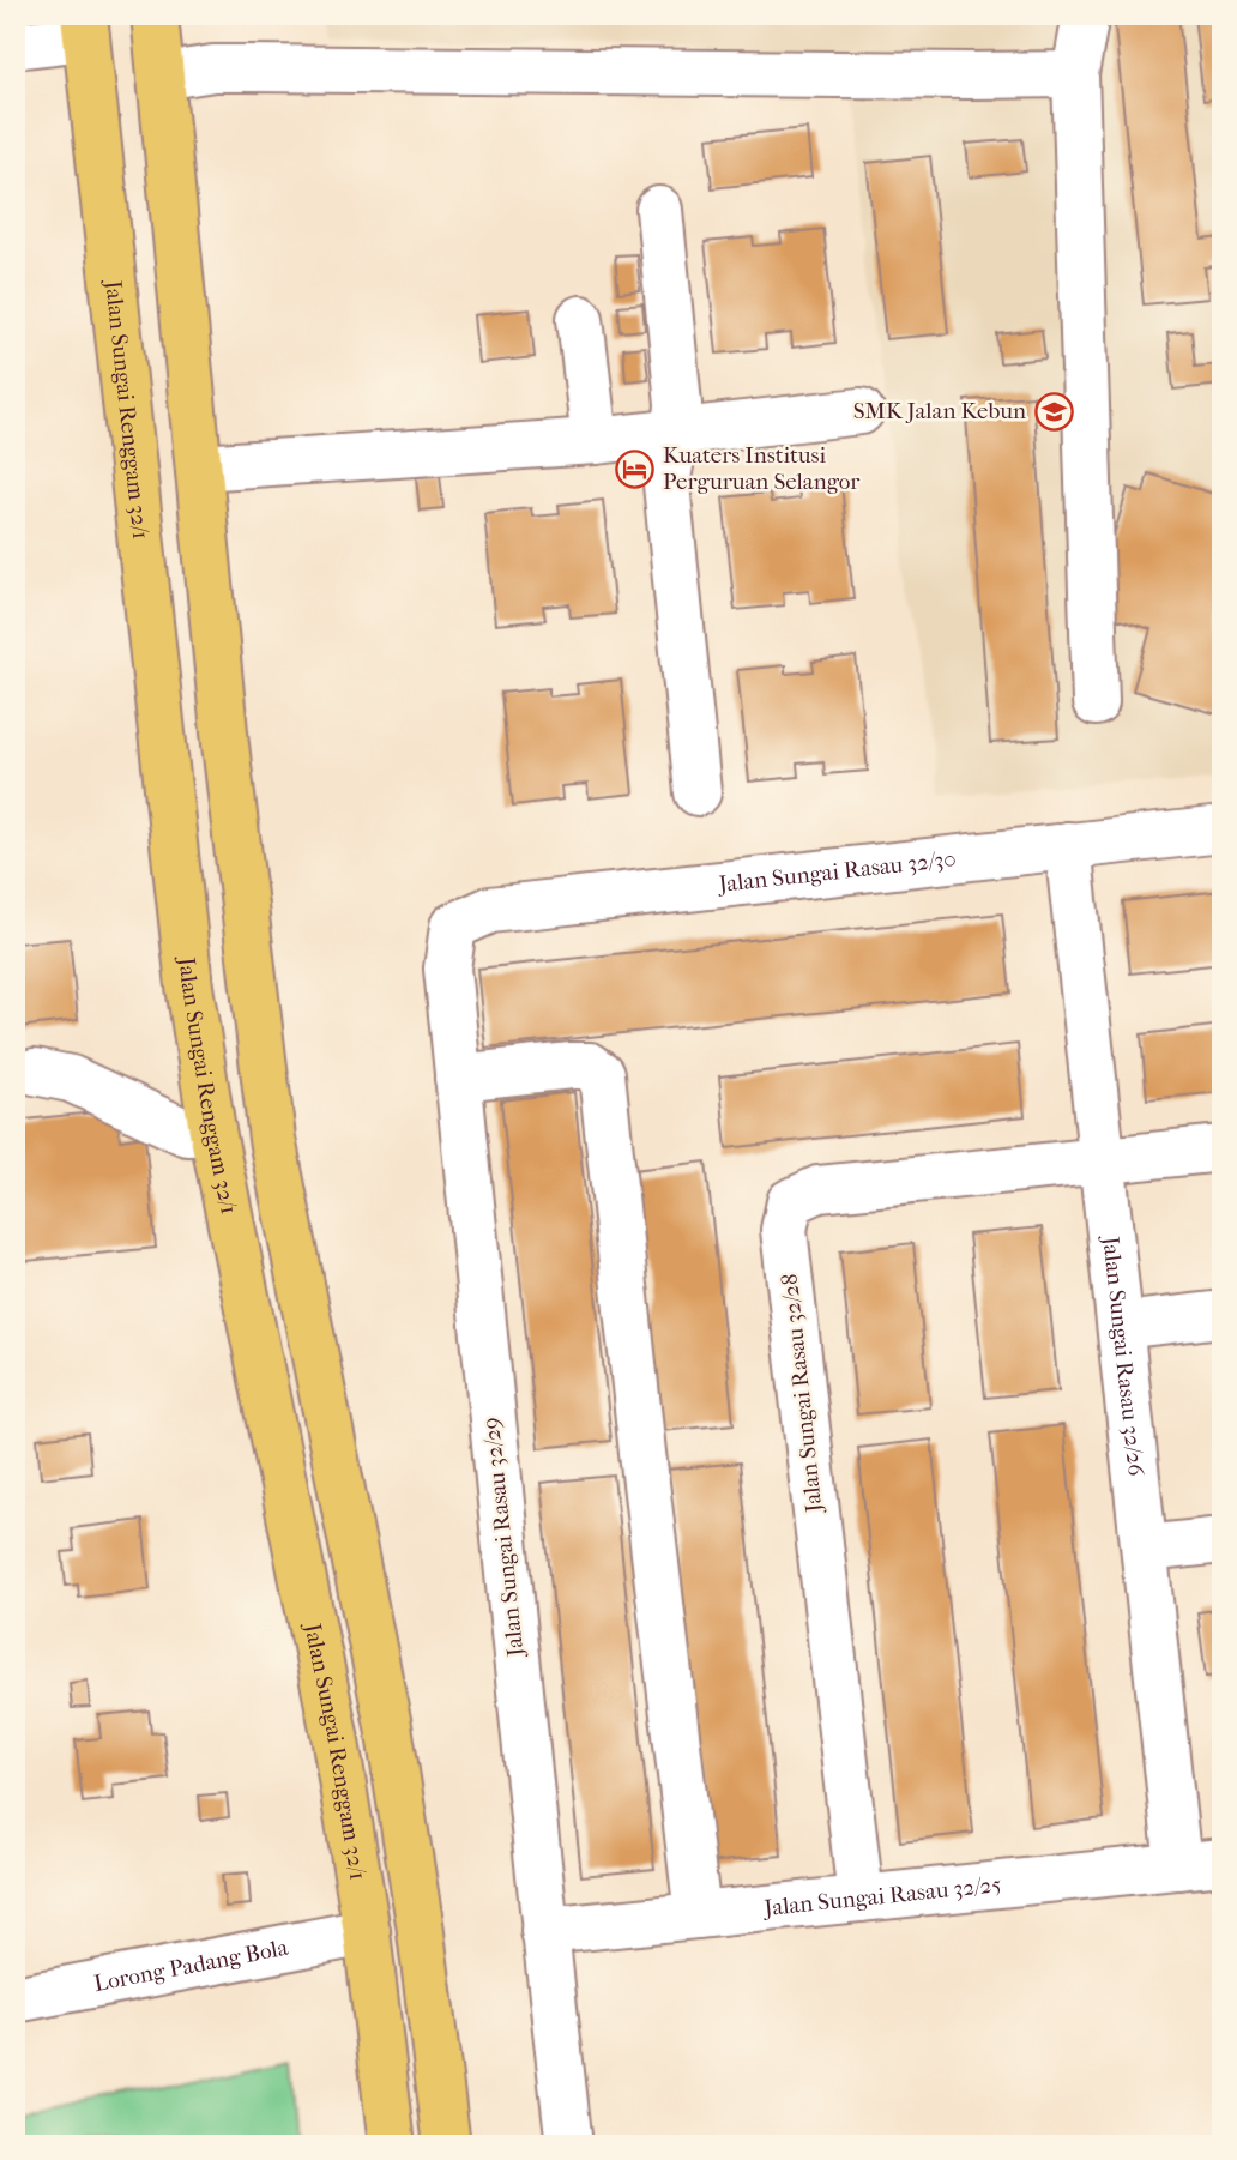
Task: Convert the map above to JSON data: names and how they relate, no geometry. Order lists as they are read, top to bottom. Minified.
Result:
{"streets":{"main road":["Jalan Sungai Renggam 32/1"],"street":["Jalan Sungai Rasau 32/30","Jalan Sungai Rasau 32/26","Jalan Sungai Rasau 32/28","Jalan Sungai Rasau 32/29","Jalan Sungai Rasau 32/25","Lorong Padang Bola"]},"crossings":[["Jalan Sungai Renggam 32/1","Lorong Padang Bola"],["Jalan Sungai Rasau 32/30","Jalan Sungai Rasau 32/26"],["Jalan Sungai Rasau 32/30","Jalan Sungai Rasau 32/29"],["Jalan Sungai Rasau 32/26","Jalan Sungai Rasau 32/28"],["Jalan Sungai Rasau 32/26","Jalan Sungai Rasau 32/25"],["Jalan Sungai Rasau 32/28","Jalan Sungai Rasau 32/25"],["Jalan Sungai Rasau 32/29","Jalan Sungai Rasau 32/25"]],"places":{"school or university":["SMK Jalan Kebun"],"hotel":["Kuaters Institusi Perguruan Selangor"]}}
